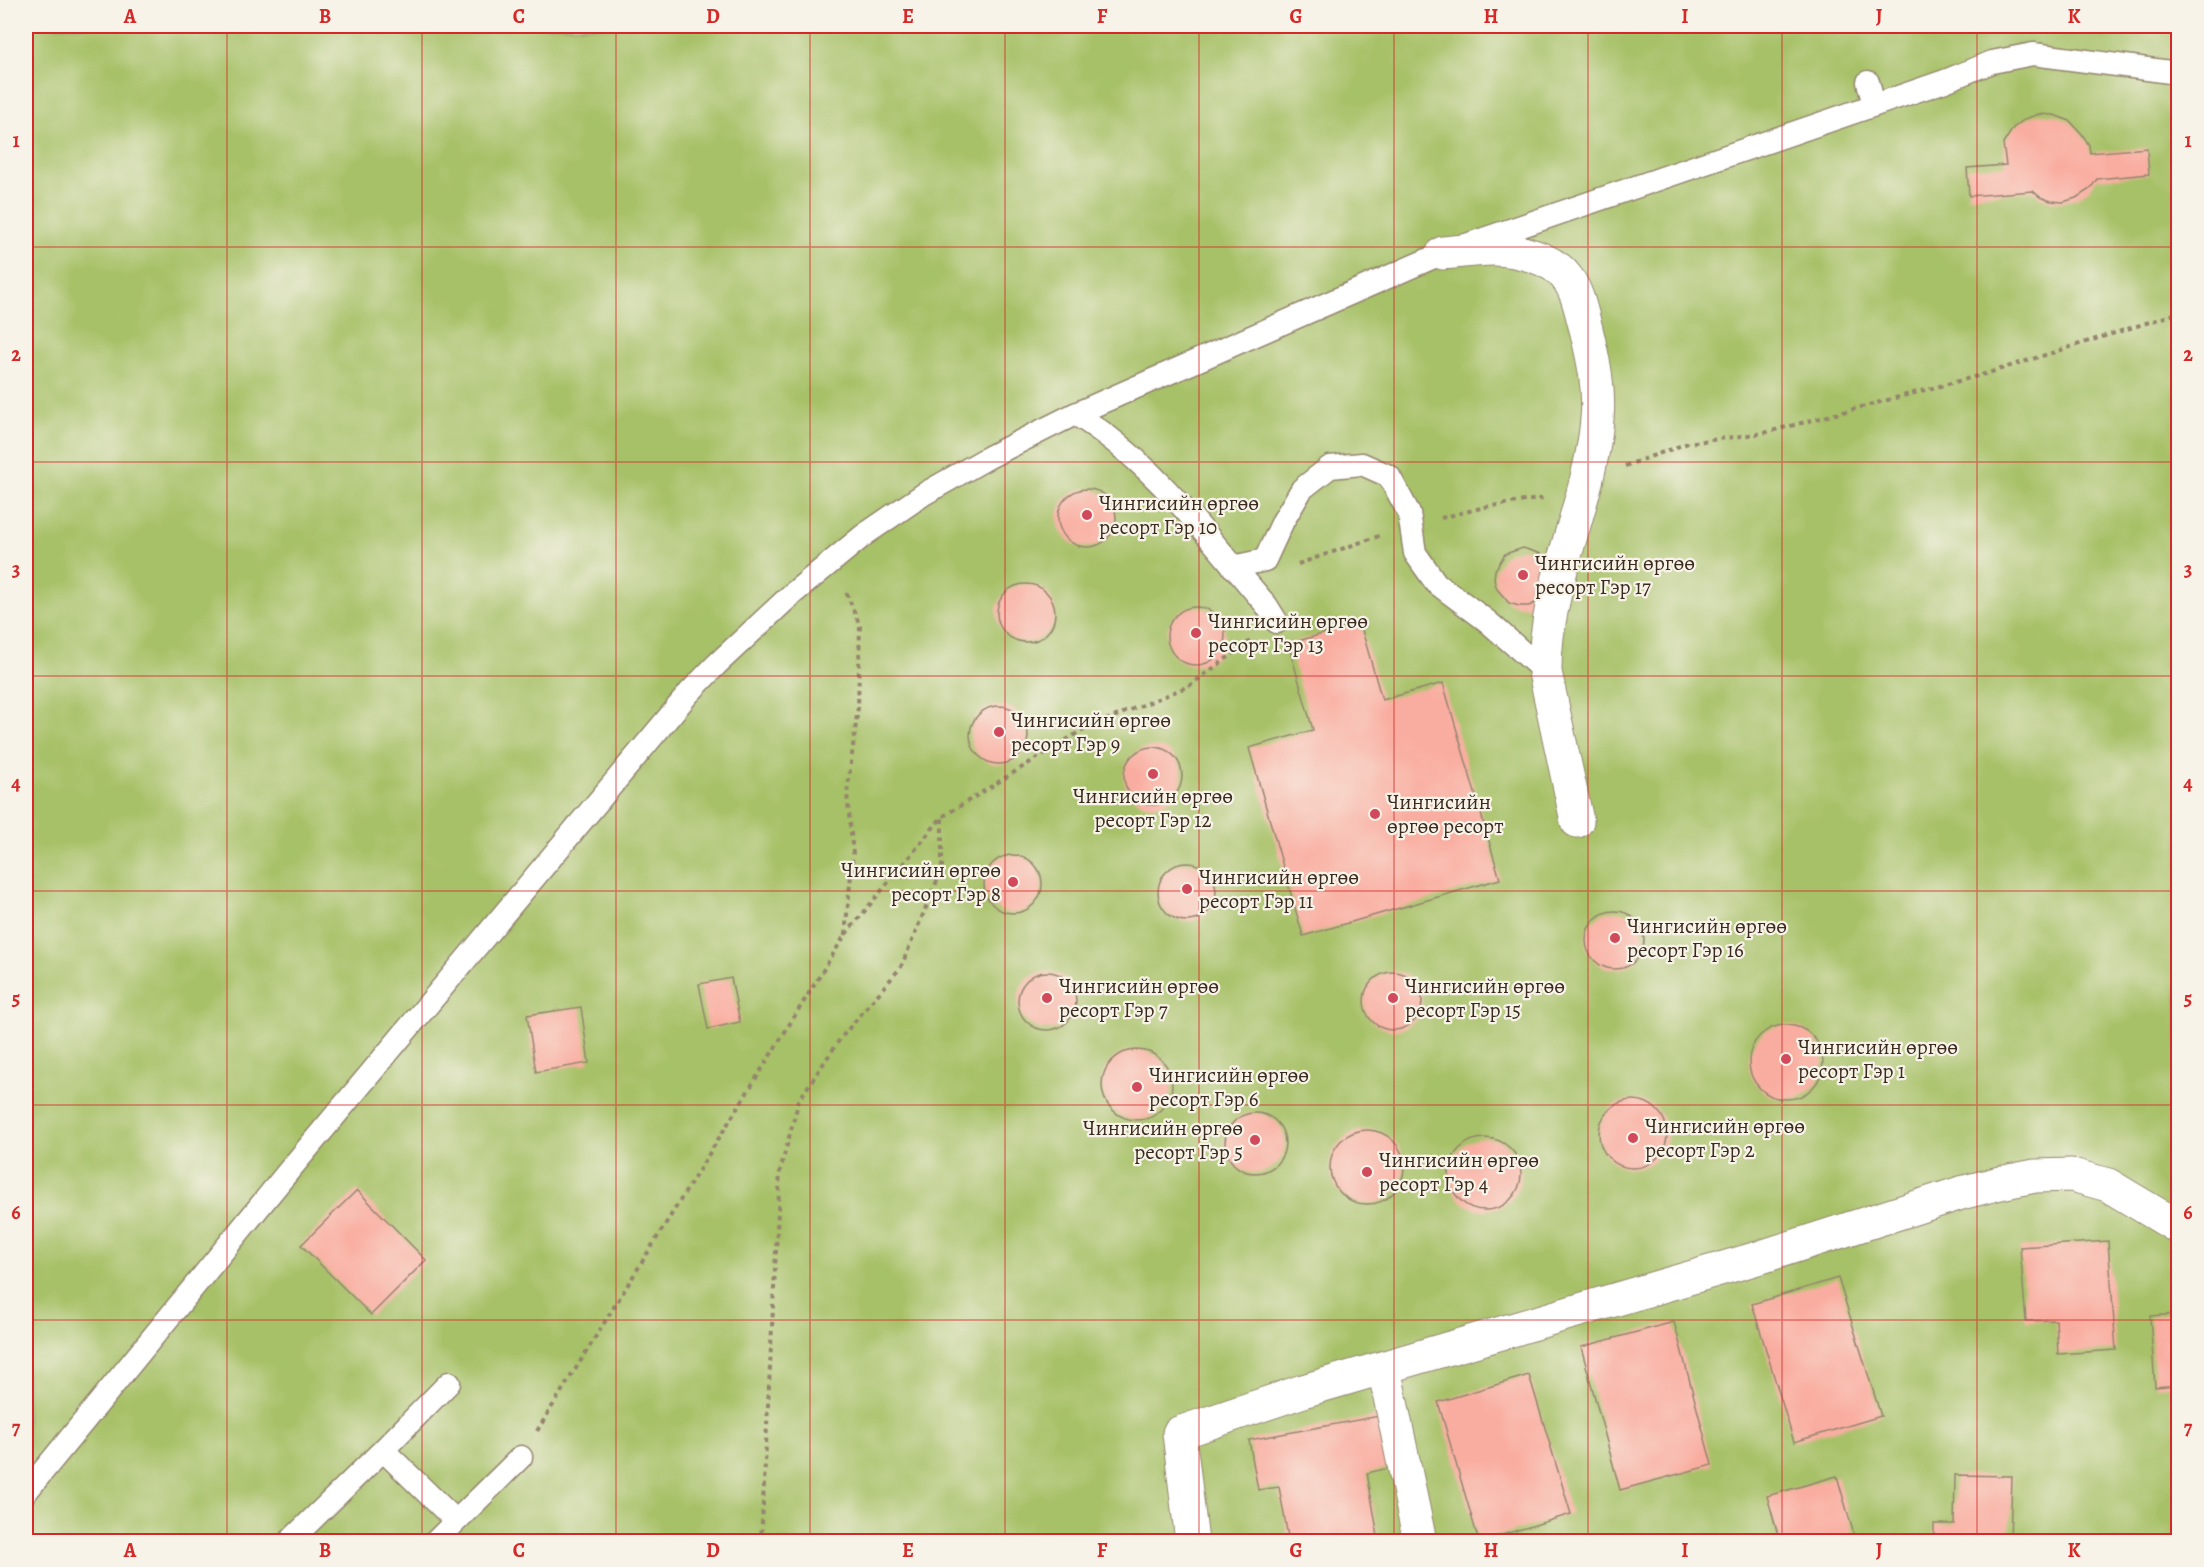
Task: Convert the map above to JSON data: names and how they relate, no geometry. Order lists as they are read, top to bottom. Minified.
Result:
{"places":["Чингисийн өргөө ресорт Гэр 10","Чингисийн өргөө ресорт Гэр 17","Чингисийн өргөө ресорт Гэр 13","Чингисийн өргөө ресорт Гэр 9","Чингисийн өргөө ресорт Гэр 12","Чингисийн өргөө ресорт","Чингисийн өргөө ресорт Гэр 8","Чингисийн өргөө ресорт Гэр 11","Чингисийн өргөө ресорт Гэр 16","Чингисийн өргөө ресорт Гэр 7","Чингисийн өргөө ресорт Гэр 15","Чингисийн өргөө ресорт Гэр 1","Чингисийн өргөө ресорт Гэр 6","Чингисийн өргөө ресорт Гэр 2","Чингисийн өргөө ресорт Гэр 5","Чингисийн өргөө ресорт Гэр 4"],"grid":{"columns":["A","B","C","D","E","F","G","H","I","J","K"],"rows":["1","2","3","4","5","6","7"]}}
